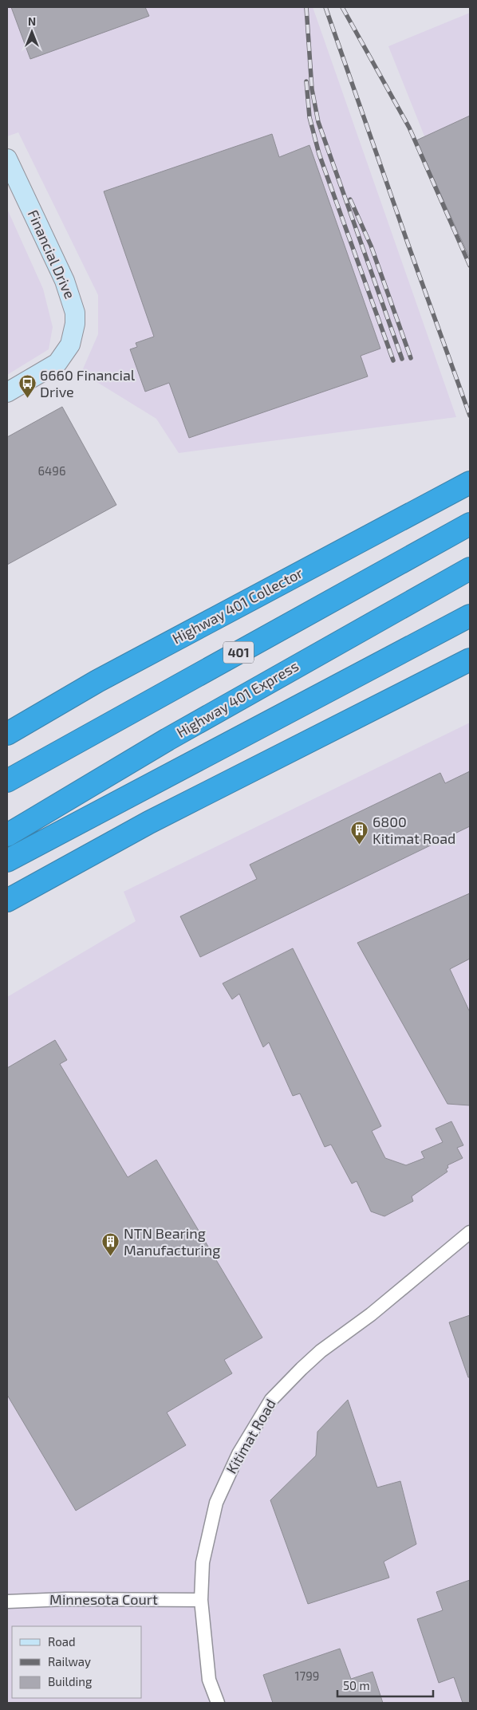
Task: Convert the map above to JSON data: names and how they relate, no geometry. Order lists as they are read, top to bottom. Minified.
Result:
{"streets":{"highway":["Highway 401 Collector","401","Highway 401 Express"],"street":["Financial Drive","Kitimat Road","Minnesota Court"]},"crossings":[["Kitimat Road","Minnesota Court"]],"places":{"bus stop":["6660 Financial Drive"],"building":["6800 Kitimat Road","NTN Bearing Manufacturing"]},"house_numbers":["6496","1799"],"legend":["Road","Railway","Building"],"scale_bar":"50 m","north":"top"}
